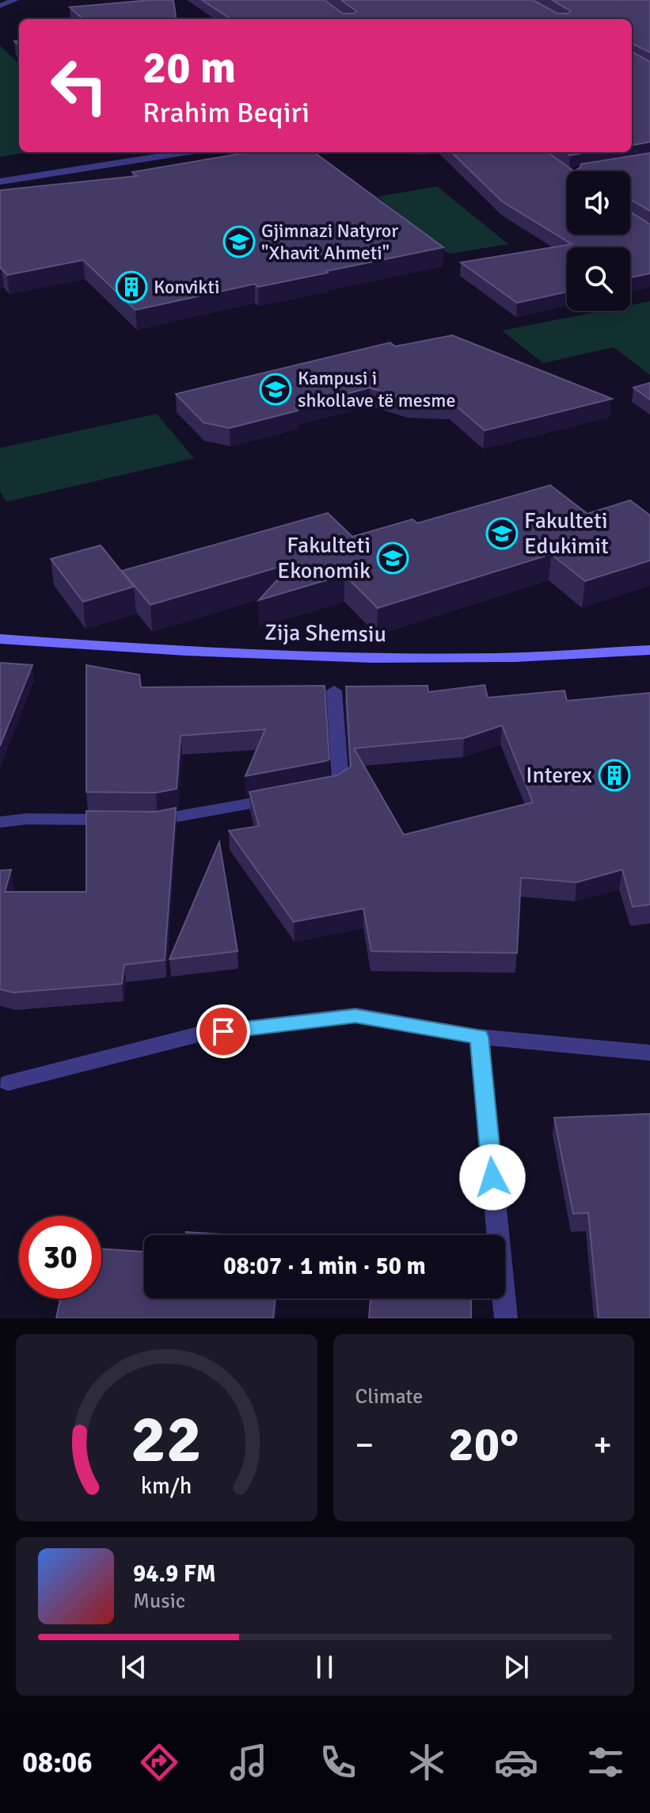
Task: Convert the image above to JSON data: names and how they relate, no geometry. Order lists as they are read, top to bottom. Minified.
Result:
{"streets":{"main road":["Zija Shemsiu"]},"places":{"school or university":["Gjimnazi Natyror \"Xhavit Ahmeti\"","Kampusi i shkollave të mesme","Fakulteti Edukimit","Fakulteti Ekonomik"],"building":["Konvikti","Interex"]},"page":{"turn":["20 m","Rrahim Beqiri"],"limit":"30","trip":"08:07 · 1 min · 50 m","tile":"Climate","heat":["−","20°","+"],"song":["94.9 FM","Music"],"tabs":"08:06","gauge":["22","km/h"]}}
